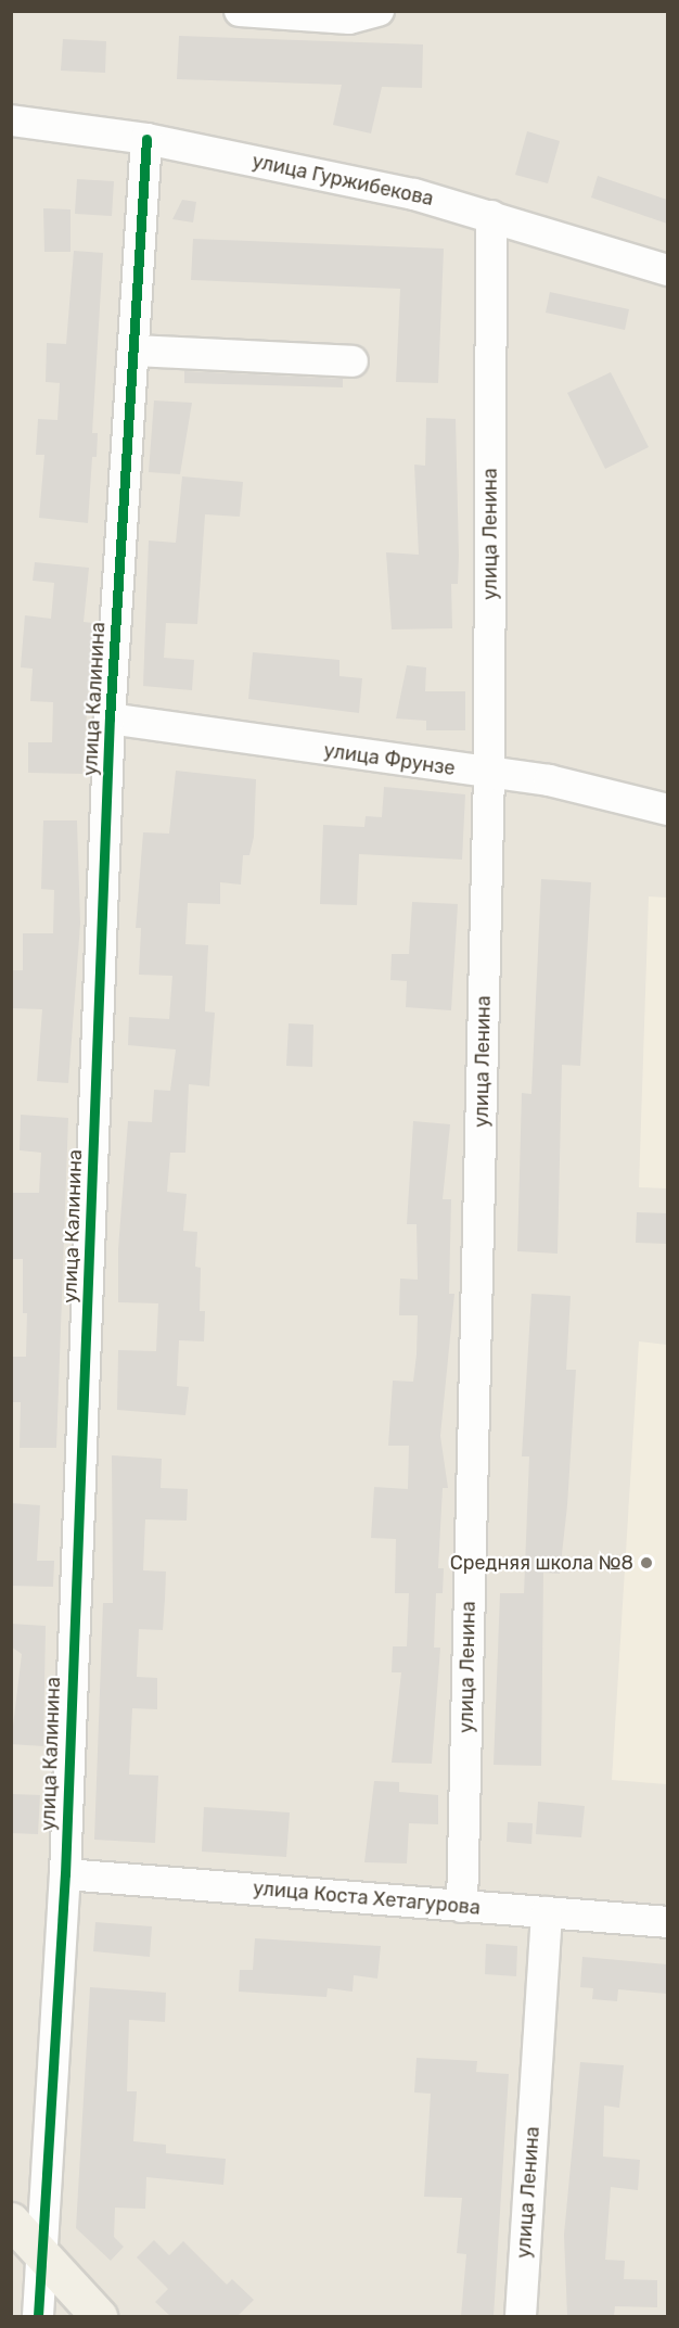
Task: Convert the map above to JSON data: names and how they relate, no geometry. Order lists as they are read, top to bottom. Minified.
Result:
{"streets":{"street":["улица Гуржибекова","улица Ленина","улица Калинина","улица Фрунзе","улица Коста Хетагурова"]},"crossings":[["улица Гуржибекова","улица Ленина"],["улица Гуржибекова","улица Калинина"],["улица Ленина","улица Фрунзе"],["улица Ленина","улица Коста Хетагурова"],["улица Калинина","улица Фрунзе"],["улица Калинина","улица Коста Хетагурова"]],"places":["Средняя школа №8"]}
